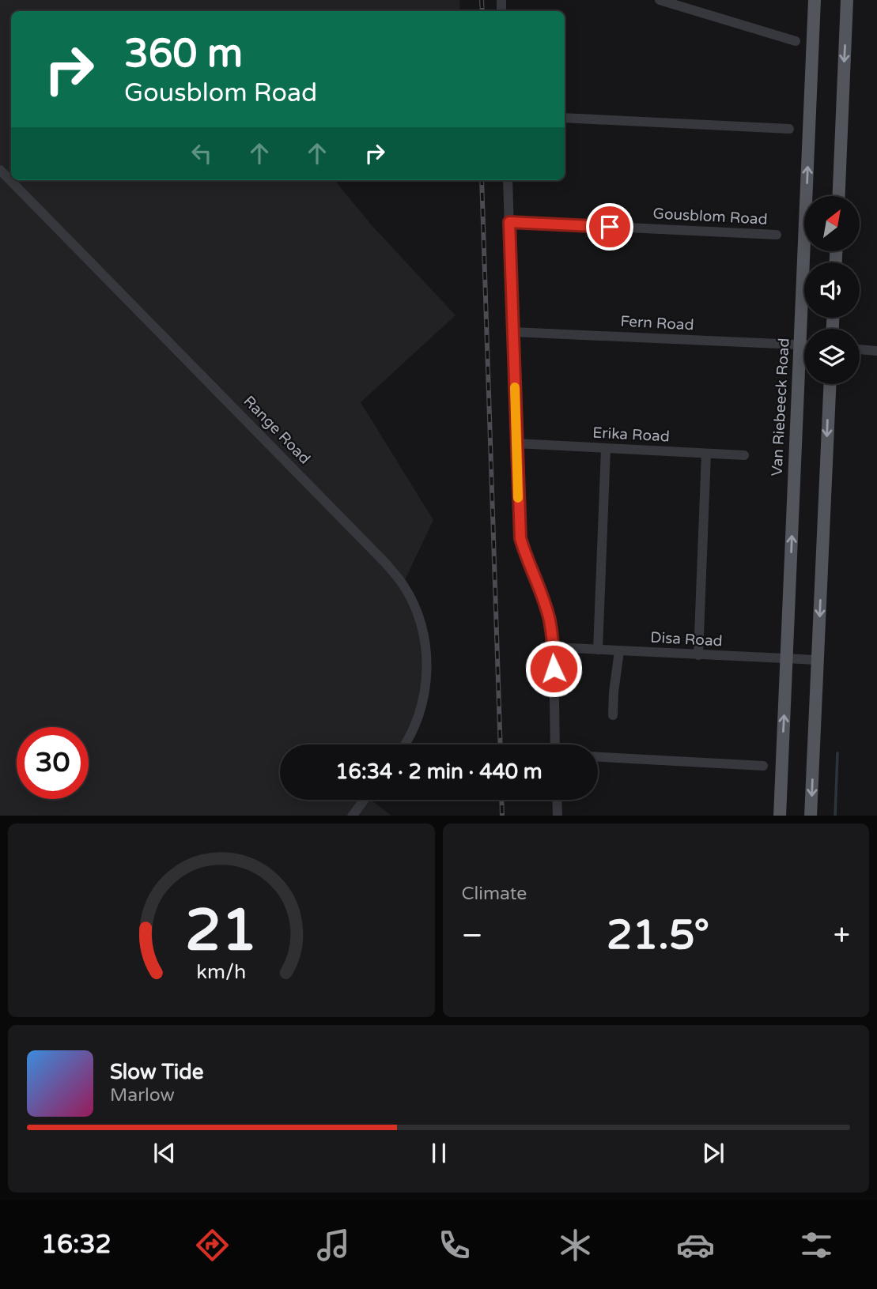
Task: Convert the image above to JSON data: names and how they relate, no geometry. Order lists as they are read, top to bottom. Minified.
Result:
{"streets":{"main road":["Van Riebeeck Road"],"street":["Gousblom Road","Fern Road","Range Road","Erika Road","Disa Road"]},"crossings":[["Fern Road","Van Riebeeck Road"],["Van Riebeeck Road","Disa Road"]],"north":"top right","page":{"turn":["360 m","Gousblom Road"],"limit":"30","trip":"16:34 · 2 min · 440 m","tile":"Climate","heat":["−","21.5°","+"],"song":["Slow Tide","Marlow"],"tabs":"16:32","gauge":["21","km/h"]}}
